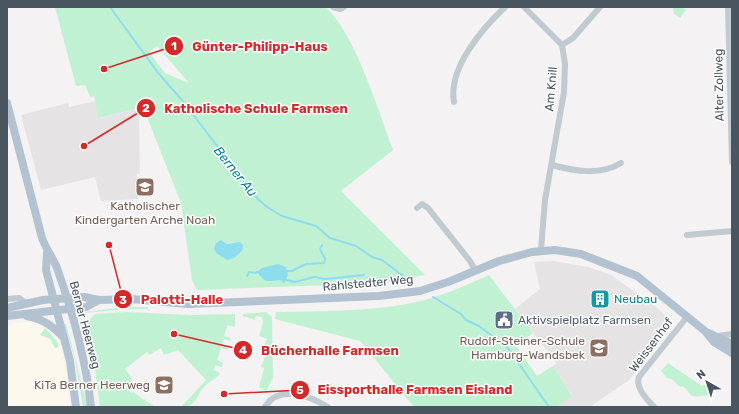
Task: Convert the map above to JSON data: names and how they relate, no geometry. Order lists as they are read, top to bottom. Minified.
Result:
{"streets":{"main road":["Rahlstedter Weg","Berner Heerweg"],"street":["Alter Zollweg","Am Knill","Weissenhof"]},"crossings":[["Am Knill","Rahlstedter Weg"],["Rahlstedter Weg","Berner Heerweg"],["Rahlstedter Weg","Weissenhof"]],"water":["Berner Au"],"places":{"other":["Günter-Philipp-Haus","Katholische Schule Farmsen","Palotti-Halle","Bücherhalle Farmsen","Eissporthalle Farmsen Eisland"],"school or university":["Katholischer Kindergarten Arche Noah","Rudolf-Steiner-Schule Hamburg-Wandsbek","KiTa Berner Heerweg"],"building":["Neubau"],"public building":["Aktivspielplatz Farmsen"]},"north":"top left"}
